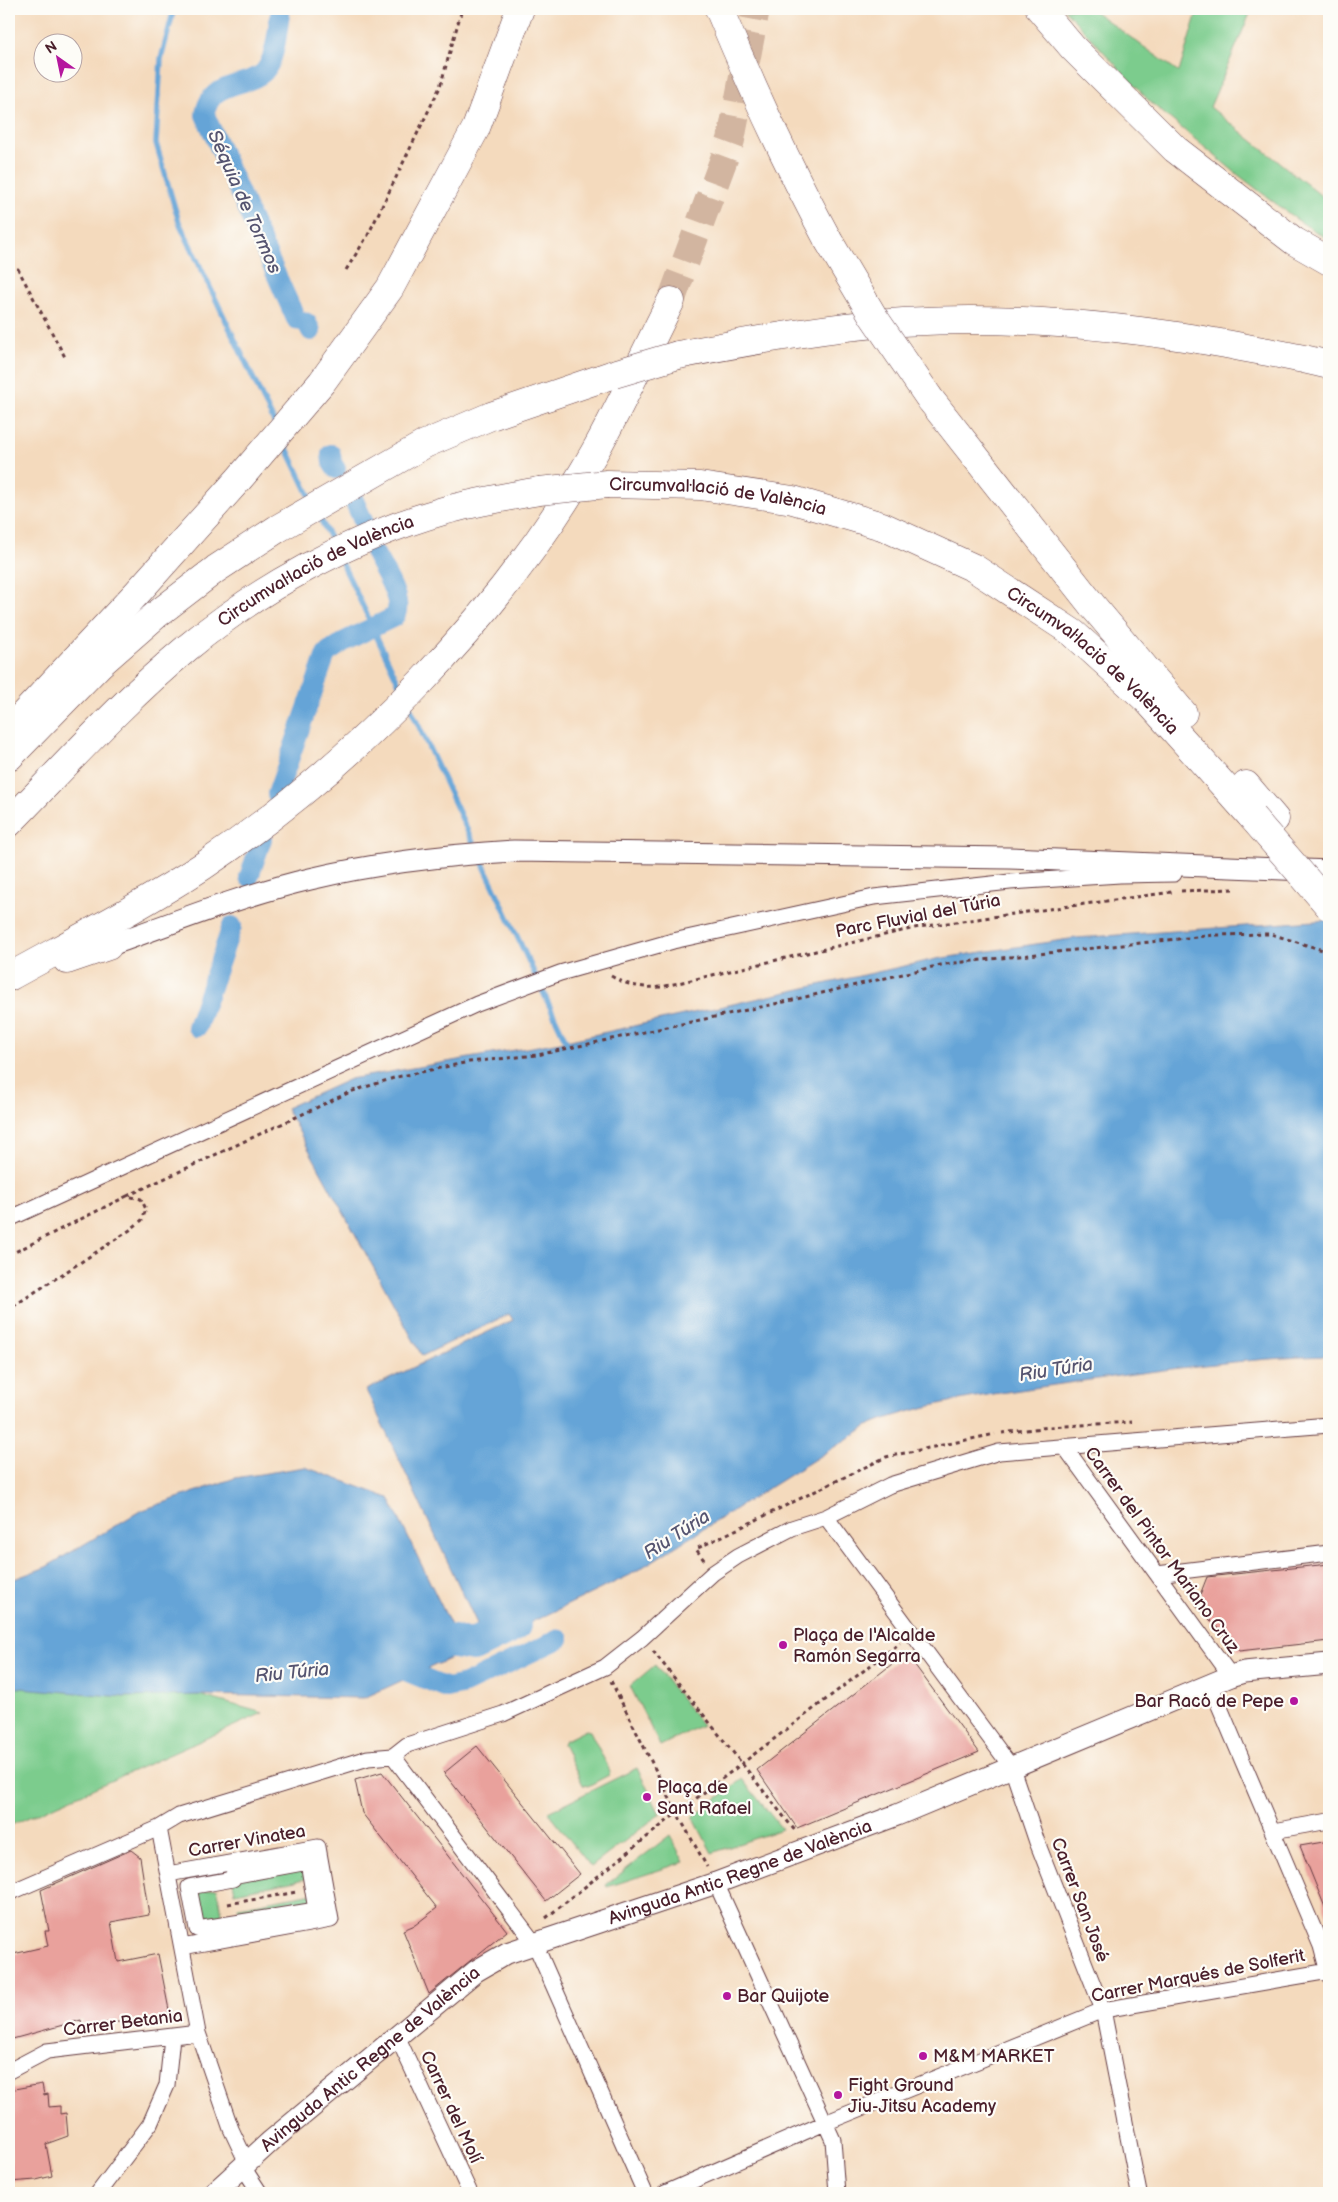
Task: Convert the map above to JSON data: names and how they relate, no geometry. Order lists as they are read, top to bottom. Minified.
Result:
{"streets":{"highway":["Circumval·lació de València"],"street":["Carrer del Pintor Mariano Cruz","Carrer Vinatea","Avinguda Antic Regne de València","Carrer San José","Carrer Marqués de Solferit","Carrer Betania","Carrer del Molí"],"path":["Parc Fluvial del Túria"]},"crossings":[["Carrer del Pintor Mariano Cruz","Avinguda Antic Regne de València"],["Carrer Vinatea","Carrer Betania"],["Avinguda Antic Regne de València","Carrer San José"],["Avinguda Antic Regne de València","Carrer Betania"],["Avinguda Antic Regne de València","Carrer del Molí"],["Carrer San José","Carrer Marqués de Solferit"]],"water":["Séquia de Tormos","Riu Túria"],"places":["Plaça de l'Alcalde Ramón Segarra","Bar Racó de Pepe","Plaça de Sant Rafael","Bar Quijote","M&M MARKET","Fight Ground Jiu-Jitsu Academy"],"north":"top left"}
